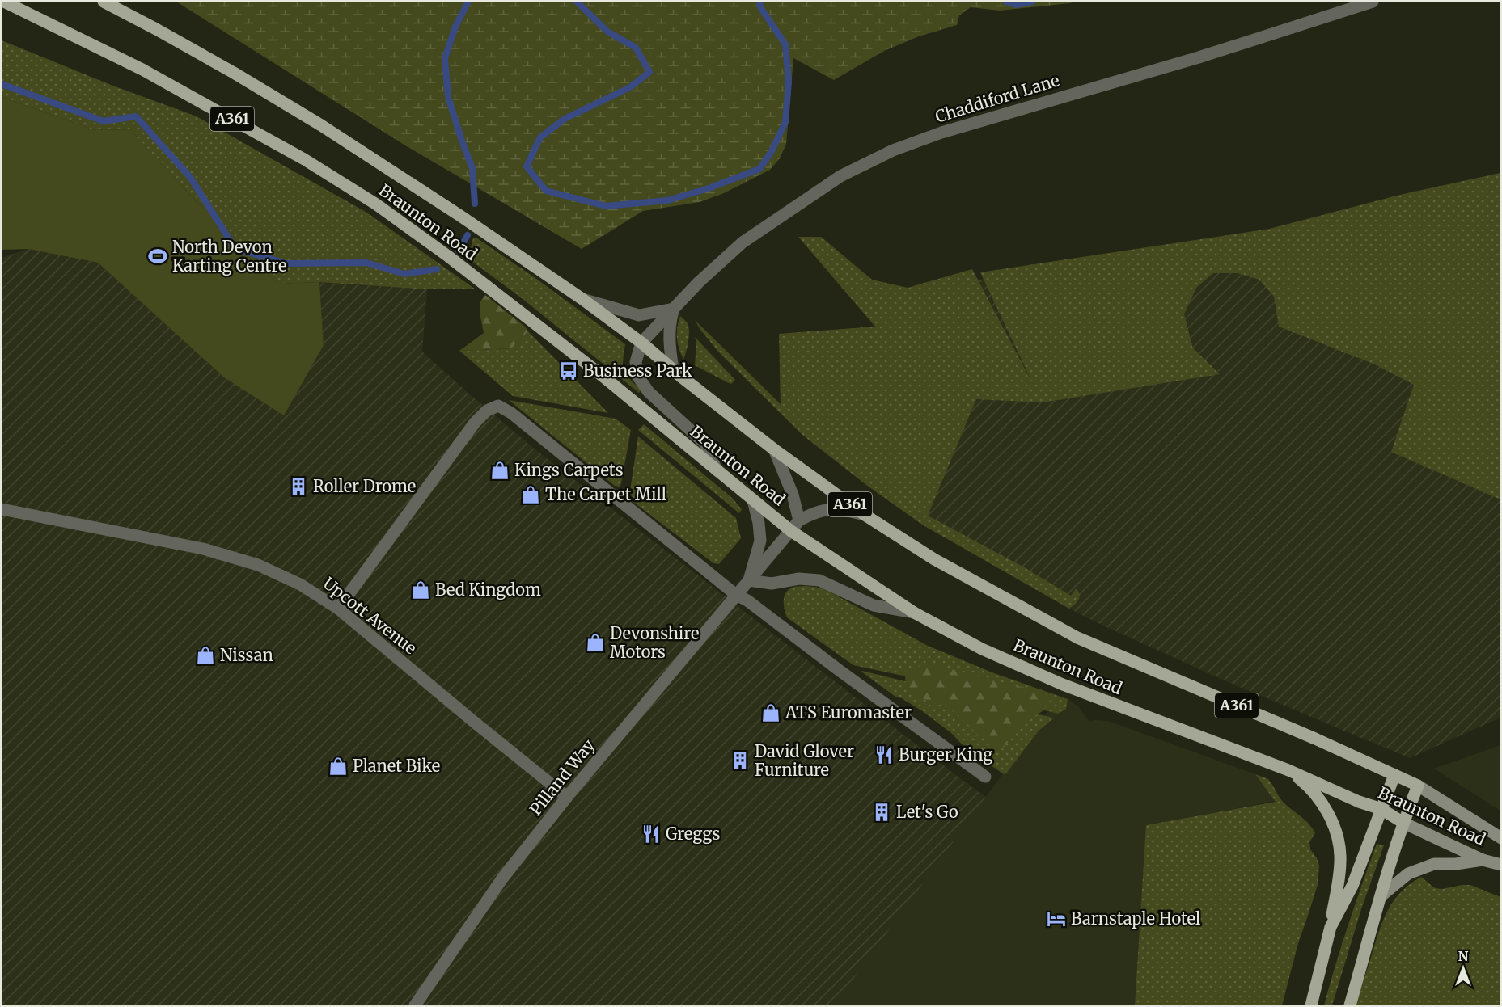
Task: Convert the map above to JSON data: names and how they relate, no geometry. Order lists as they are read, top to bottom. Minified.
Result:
{"streets":{"main road":["A361","Braunton Road"],"street":["Chaddiford Lane","Upcott Avenue","Pilland Way"]},"crossings":[["Chaddiford Lane","Braunton Road"],["A361","Braunton Road"],["Braunton Road","Pilland Way"],["Upcott Avenue","Pilland Way"]],"places":{"sports":["North Devon Karting Centre"],"bus stop":["Business Park"],"shop":["Kings Carpets","The Carpet Mill","Bed Kingdom","Devonshire Motors","Nissan","ATS Euromaster","Planet Bike"],"building":["Roller Drome","David Glover Furniture","Let's Go"],"restaurant":["Burger King","Greggs"],"hotel":["Barnstaple Hotel"]},"north":"top"}
